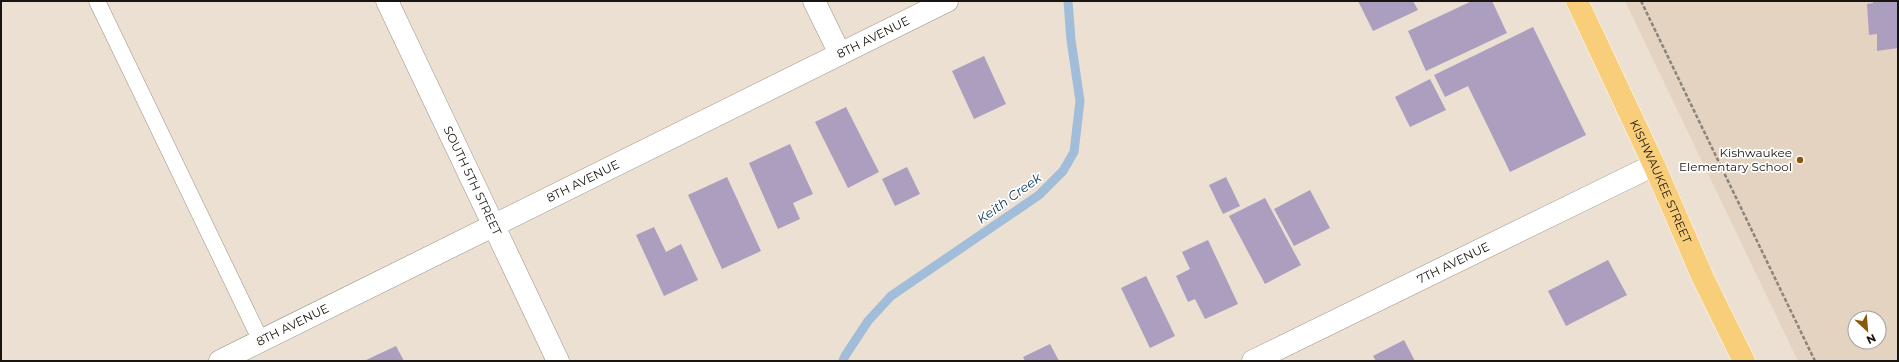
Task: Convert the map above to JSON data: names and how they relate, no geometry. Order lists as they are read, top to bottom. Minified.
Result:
{"streets":{"main road":["KISHWAUKEE STREET"],"street":["8TH AVENUE","SOUTH 5TH STREET","7TH AVENUE"]},"crossings":[["8TH AVENUE","SOUTH 5TH STREET"],["KISHWAUKEE STREET","7TH AVENUE"]],"water":["Keith Creek"],"places":["Kishwaukee Elementary School"],"north":"bottom right"}
